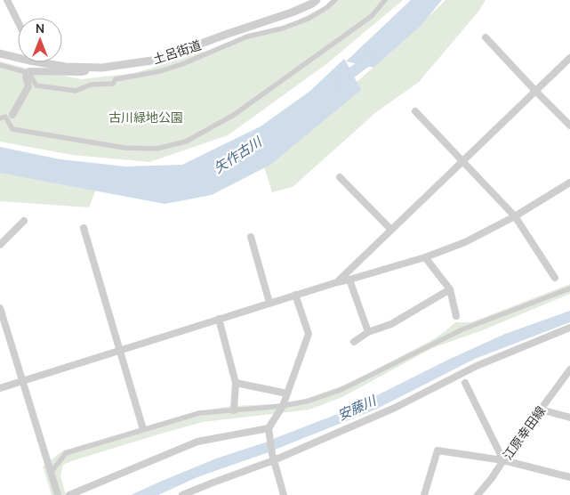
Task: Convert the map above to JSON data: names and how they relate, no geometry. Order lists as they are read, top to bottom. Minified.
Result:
{"streets":{"street":["土呂街道","江原幸田線"]},"water":["矢作古川","安藤川"],"parks":["古川緑地公園"],"north":"top"}
